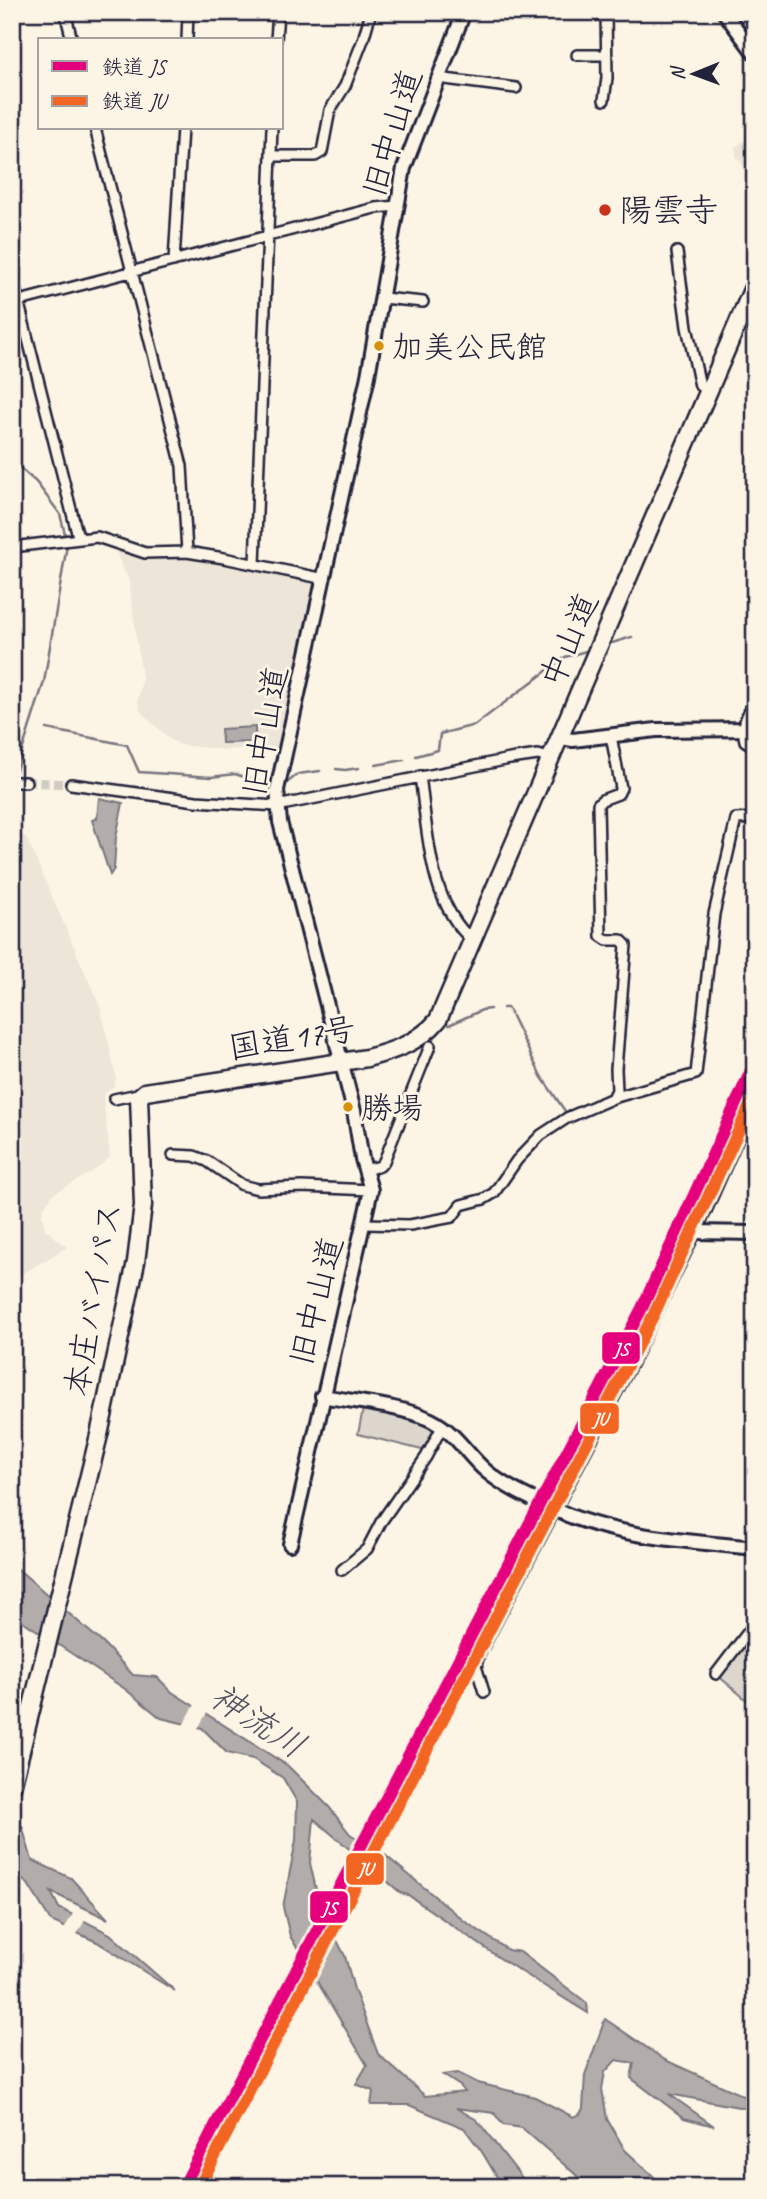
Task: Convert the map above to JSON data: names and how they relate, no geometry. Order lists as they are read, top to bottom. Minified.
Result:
{"streets":{"highway":["中山道","国道17号","本庄バイパス"],"main road":["旧中山道"]},"crossings":[["旧中山道","国道17号"],["中山道","国道17号"],["国道17号","本庄バイパス"]],"water":["神流川"],"places":["陽雲寺","加美公民館","勝場"],"lines":["rail line JS","rail line JU"],"legend":["鉄道 JS","鉄道 JU"],"north":"left"}
